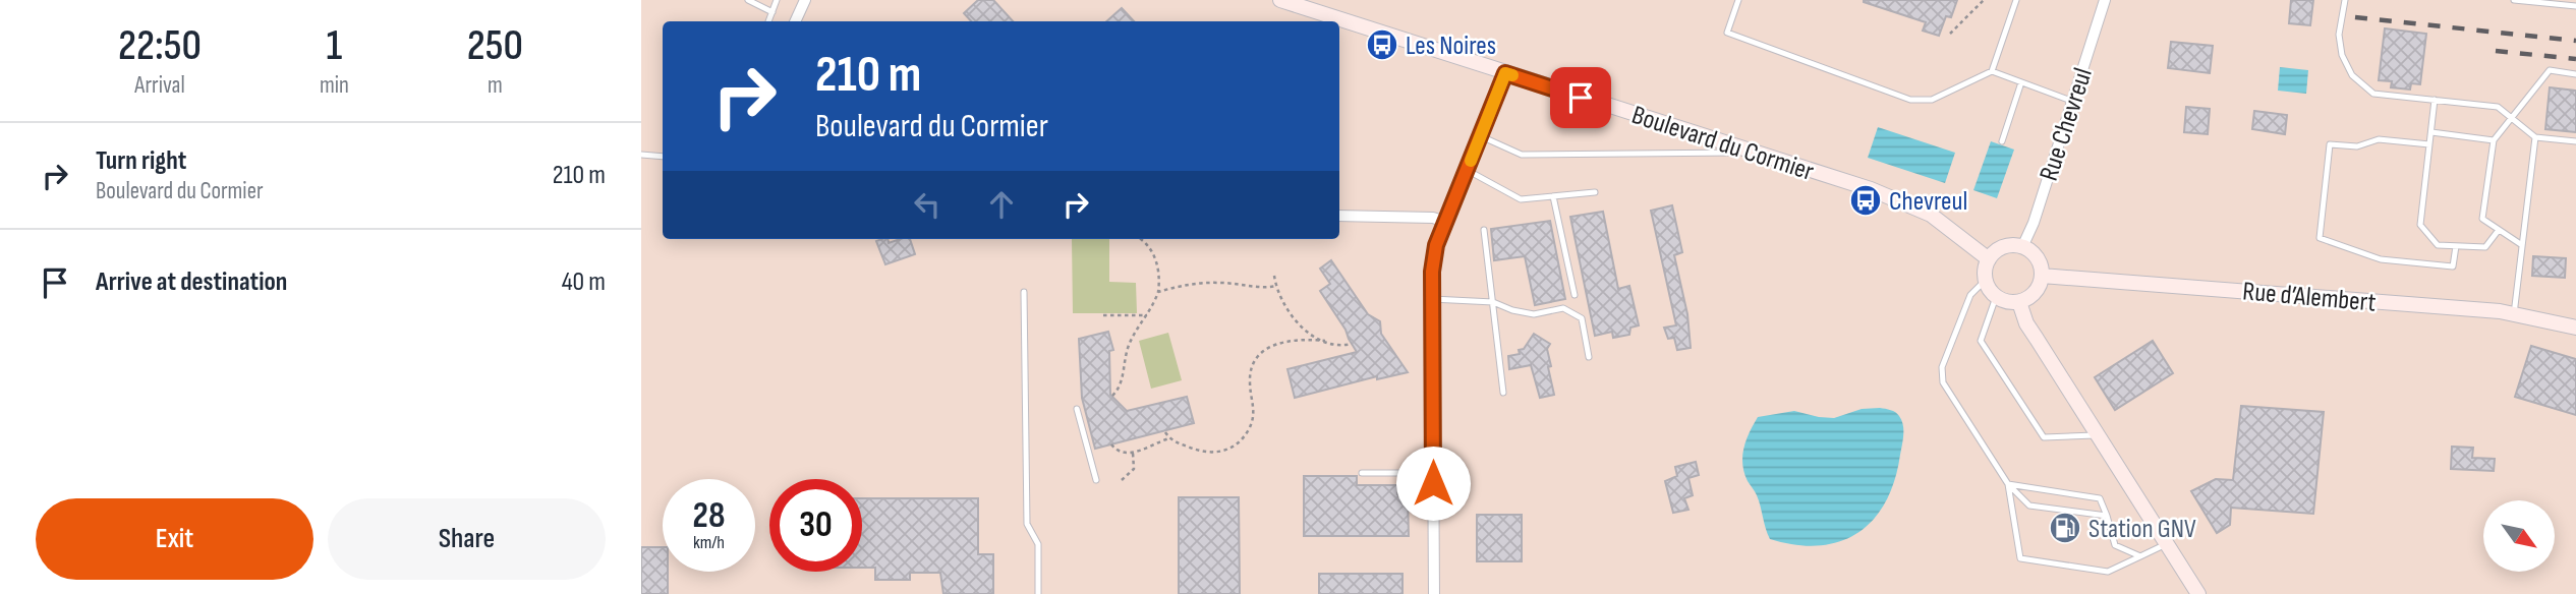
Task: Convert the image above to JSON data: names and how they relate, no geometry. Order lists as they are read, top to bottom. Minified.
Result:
{"streets":{"street":["Rue Chevreul","Boulevard du Cormier","Rue d’Alembert"]},"crossings":[["Rue Chevreul","Boulevard du Cormier"],["Rue Chevreul","Rue d’Alembert"],["Boulevard du Cormier","Rue d’Alembert"]],"places":{"bus stop":["Les Noires","Chevreul"],"fuel station":["Station GNV"]},"north":"bottom right","page":{"eta":["22:50","Arrival","1","min","250","m"],"turn":["210 m","Boulevard du Cormier"],"list":[{"name":"Turn right","note":"Boulevard du Cormier","value":"210 m"},{"name":"Arrive at destination","value":"40 m"}],"speed":"28 km/h","limit":"30","buttons":["Exit","Share"]}}
